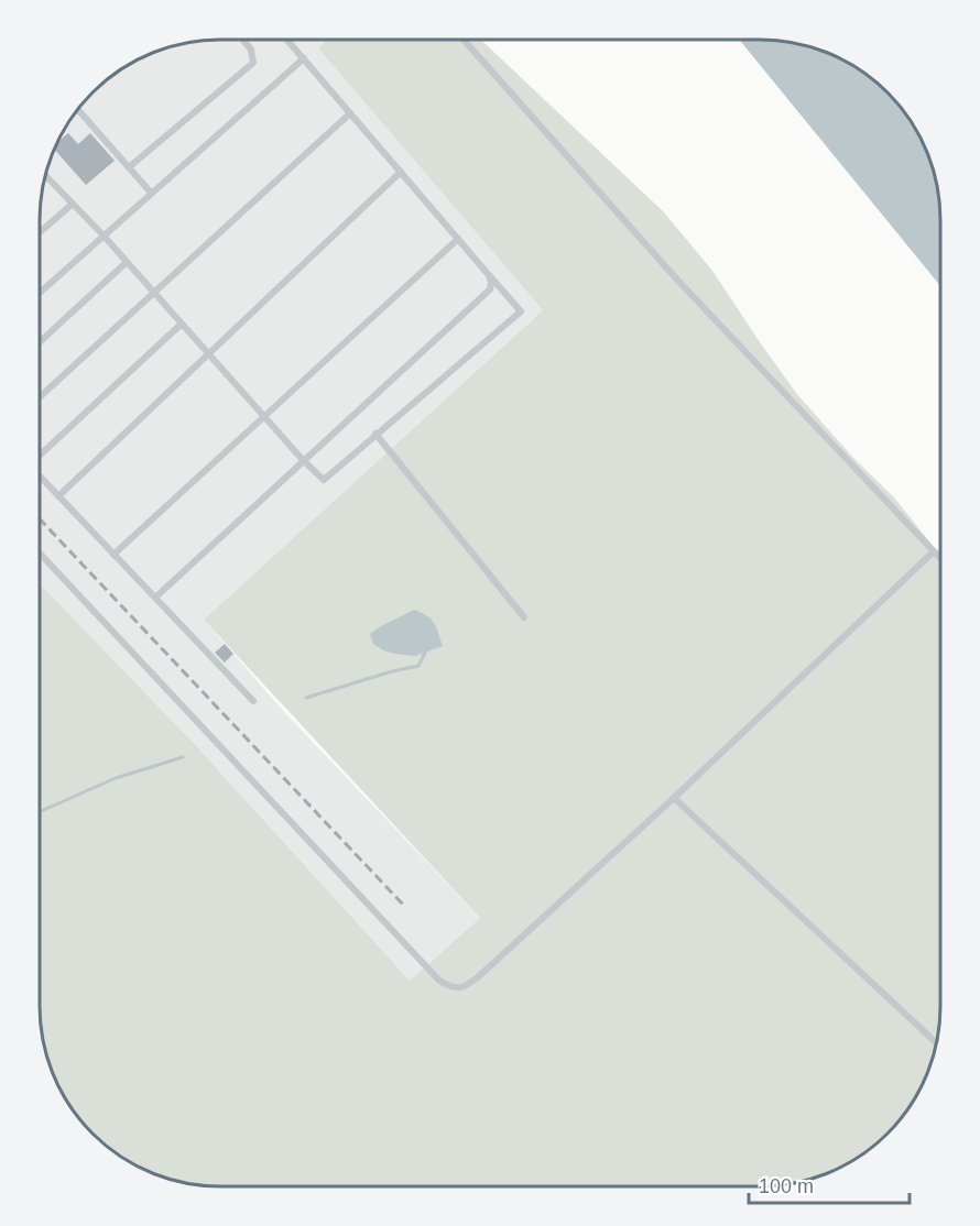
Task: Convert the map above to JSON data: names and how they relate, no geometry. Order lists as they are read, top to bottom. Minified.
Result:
{"scale_bar":"100 m"}
